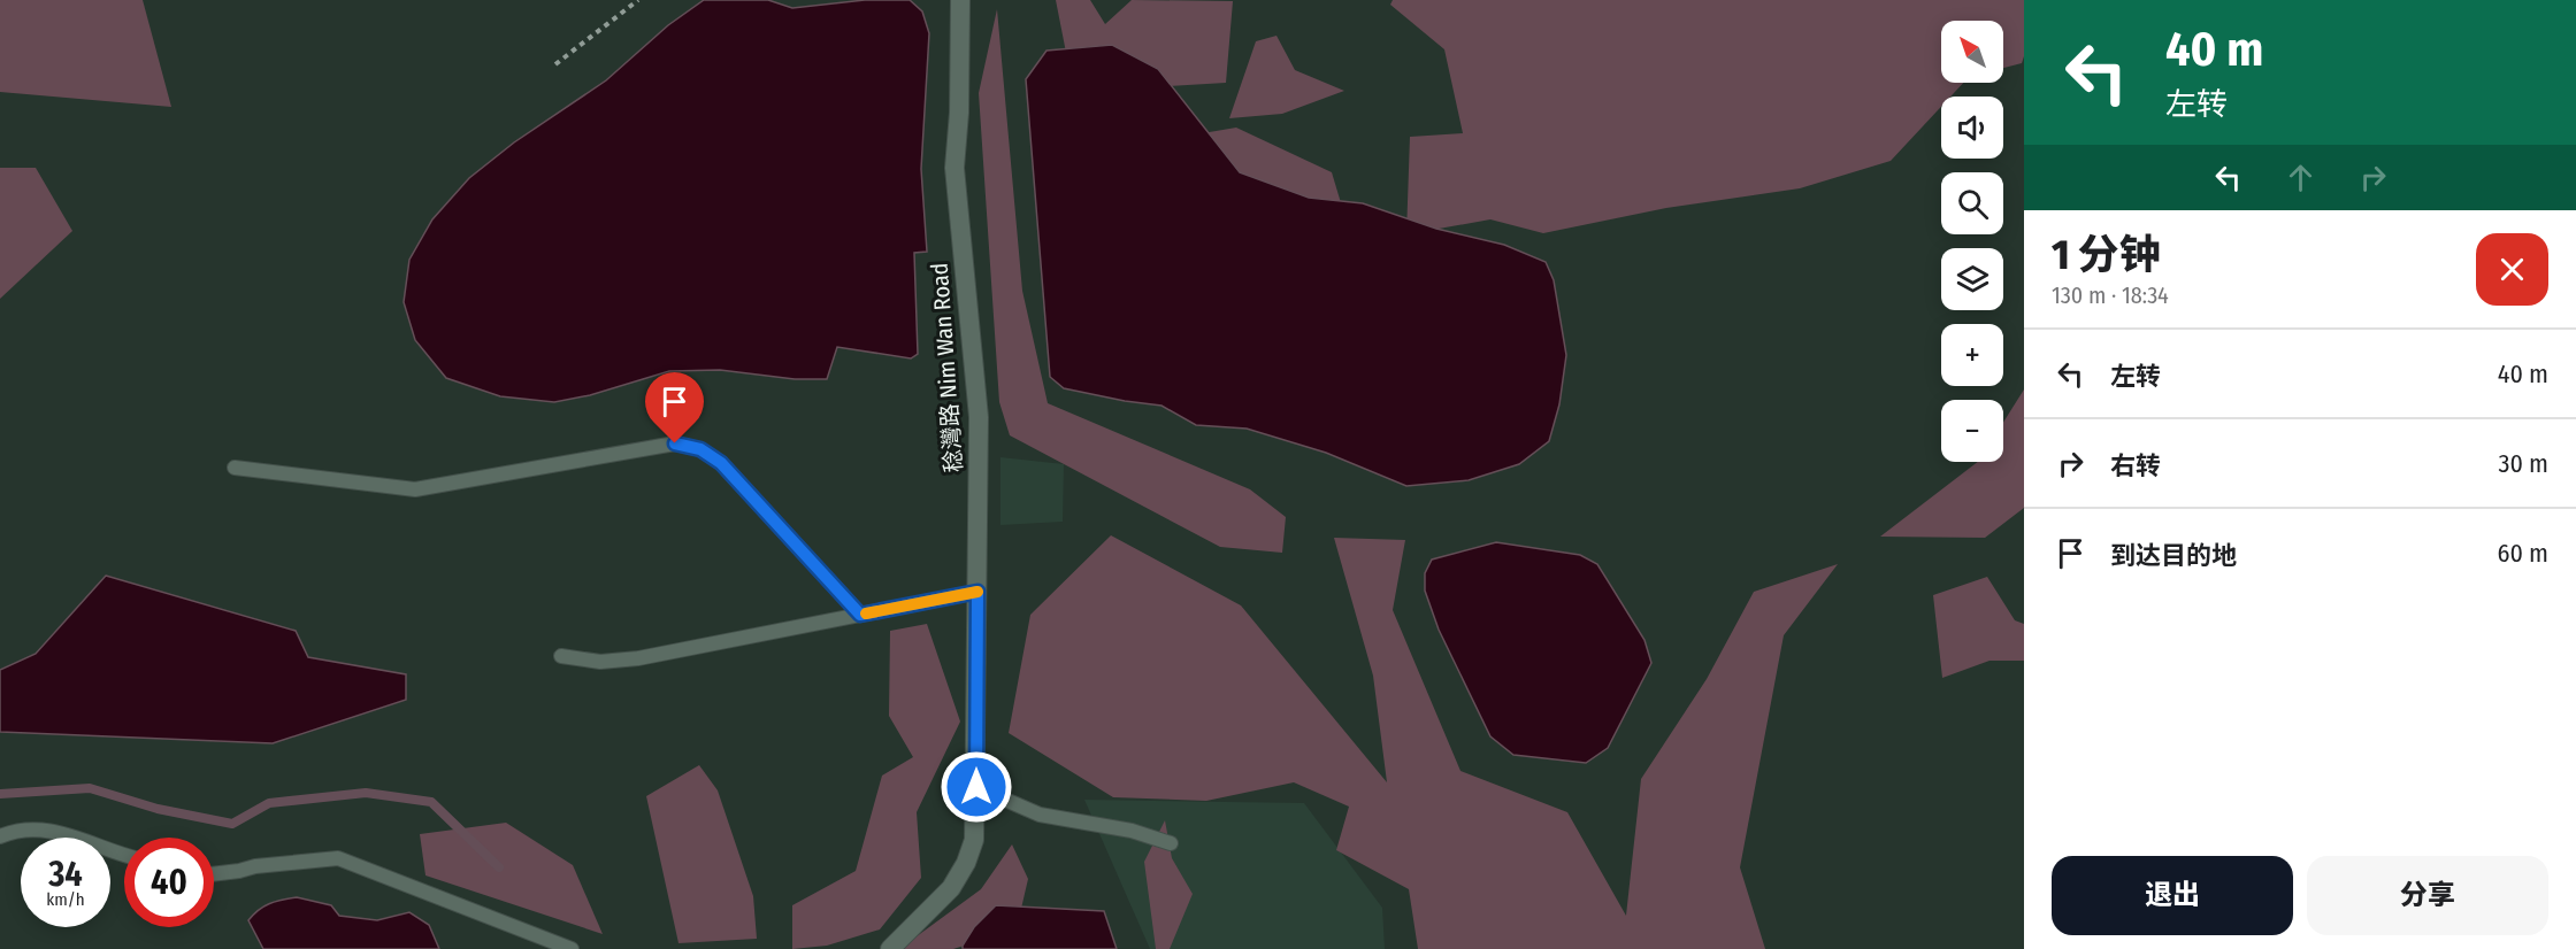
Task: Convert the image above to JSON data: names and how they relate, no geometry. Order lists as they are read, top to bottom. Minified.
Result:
{"streets":{"street":["稔灣路 Nim Wan Road"]},"north":"top left","page":{"turn":["40 m","左转"],"map_buttons":["+","−"],"heading":["1 分钟","130 m · 18:34"],"list":[{"name":"左转","value":"40 m"},{"name":"右转","value":"30 m"},{"name":"到达目的地","value":"60 m"}],"speed":"34 km/h","limit":"40","buttons":["退出","分享"]}}
